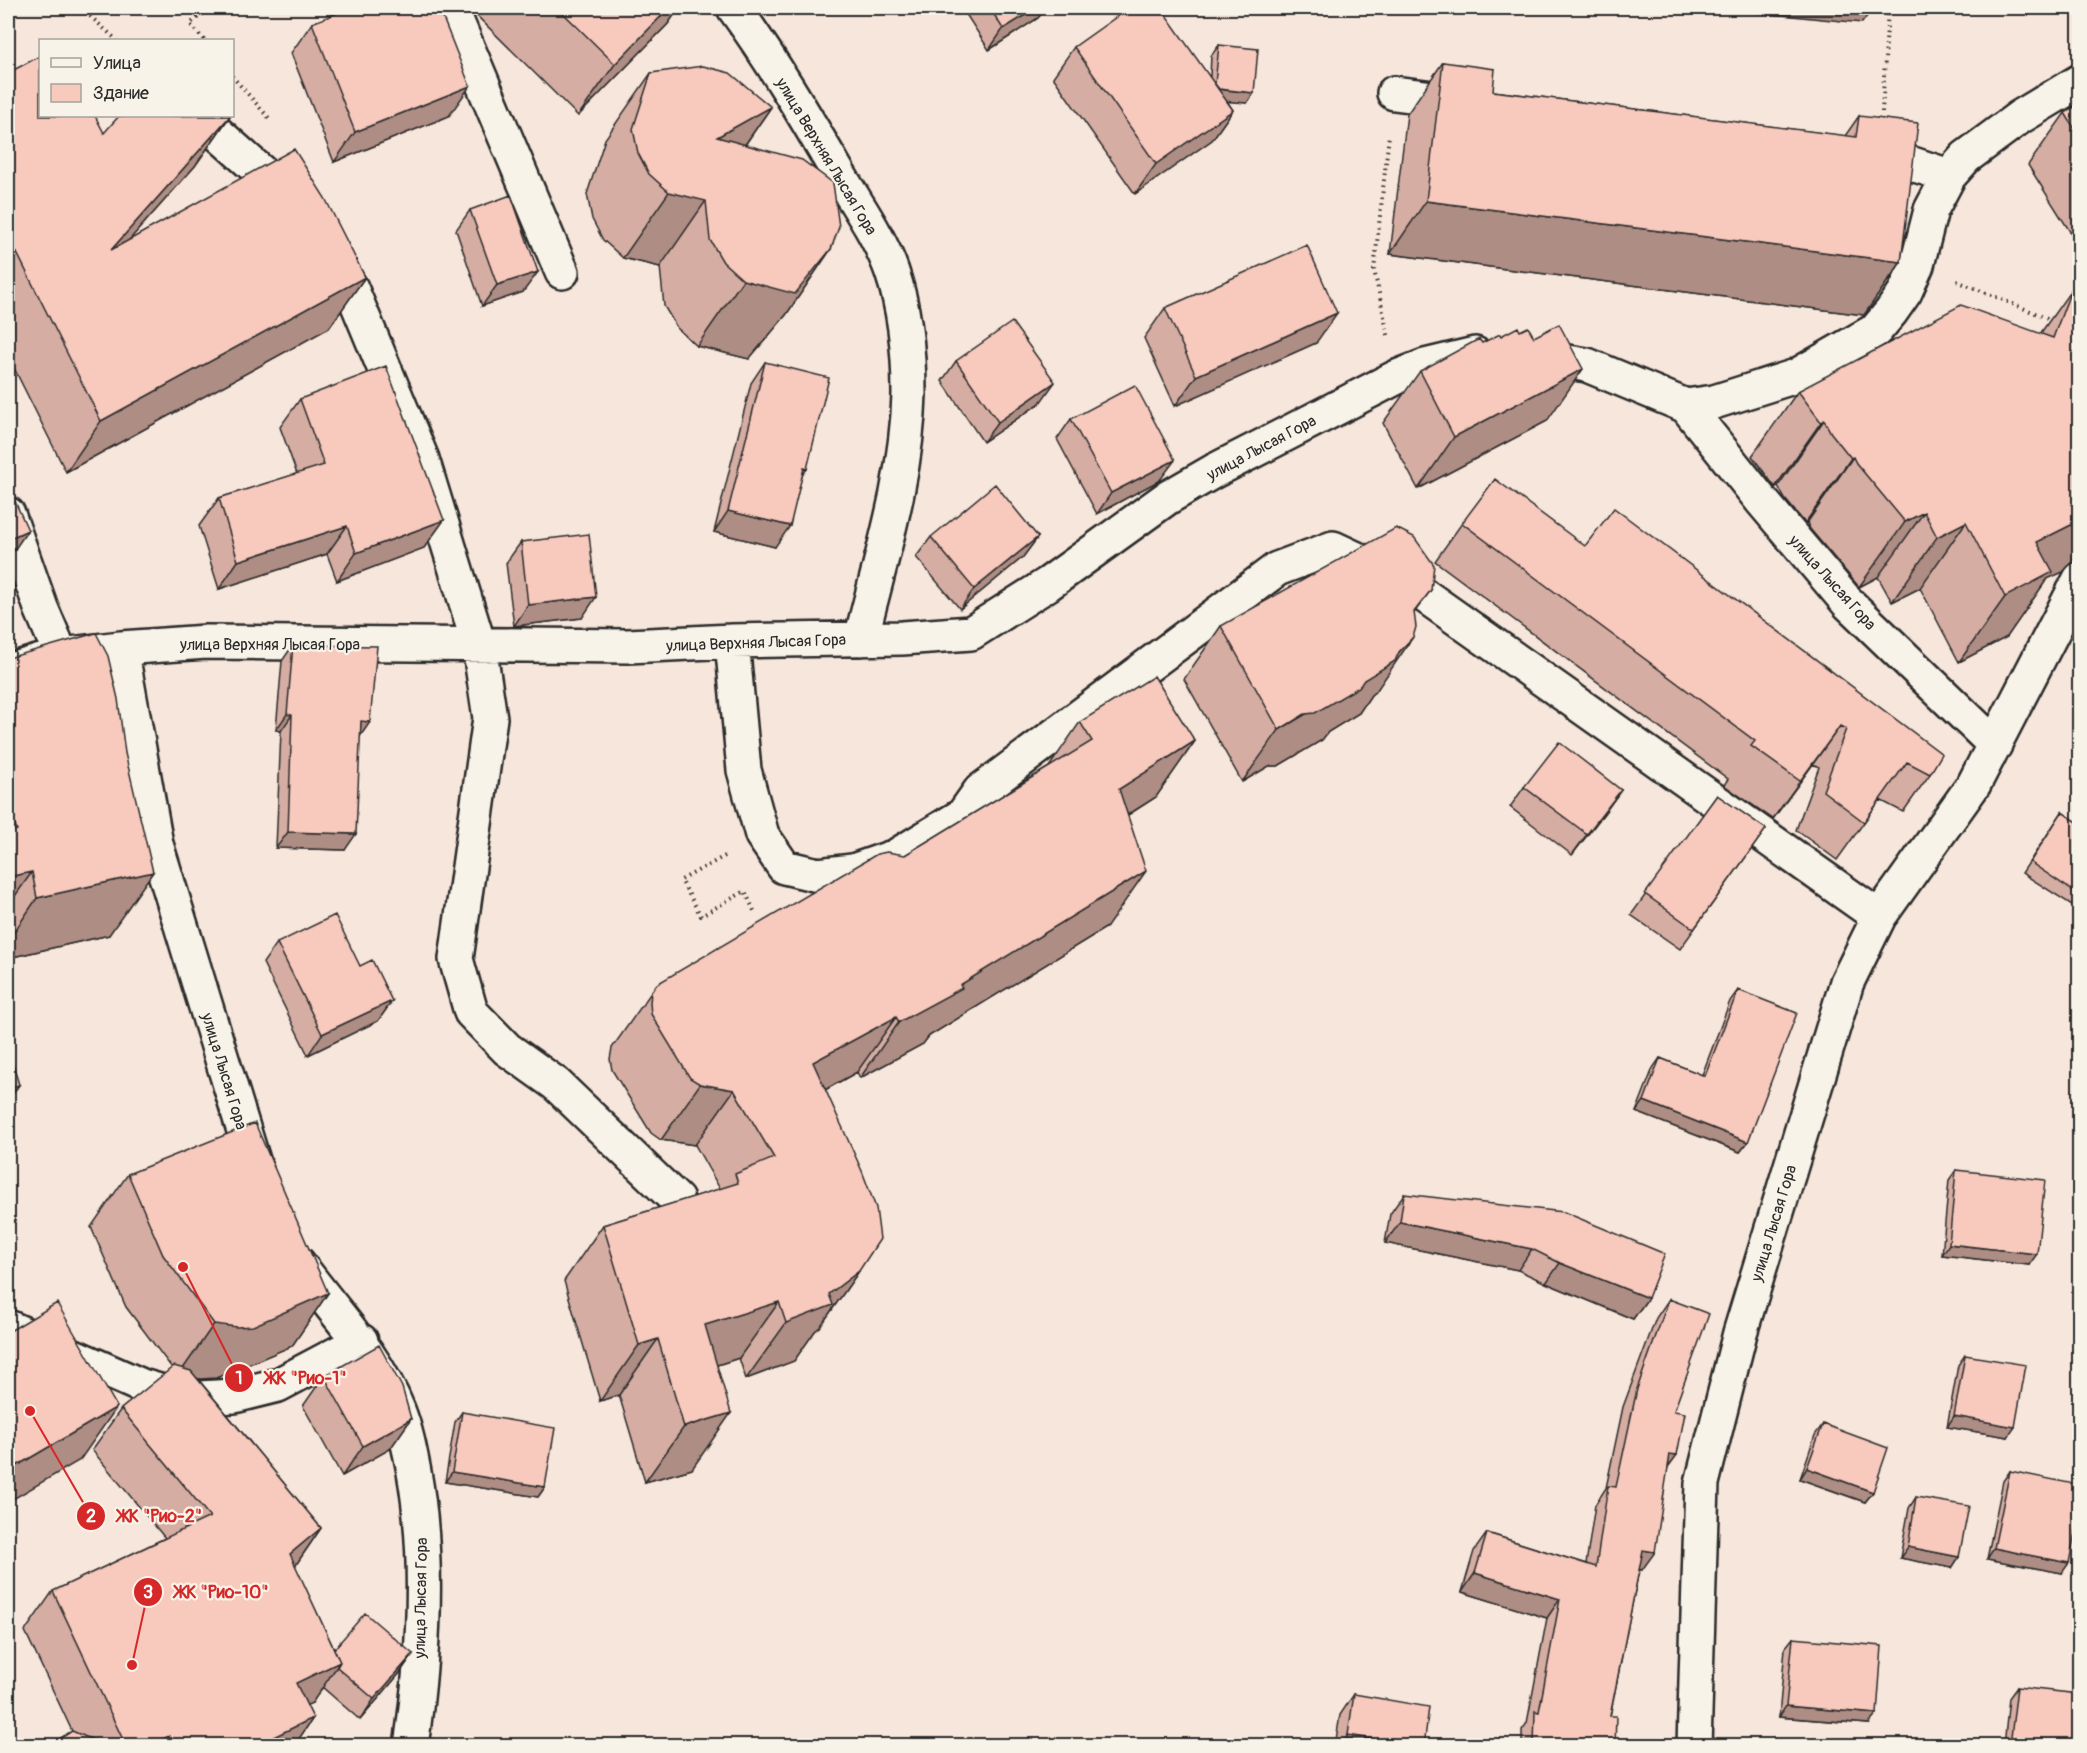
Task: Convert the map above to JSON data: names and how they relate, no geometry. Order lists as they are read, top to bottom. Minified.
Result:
{"streets":{"street":["улица Верхняя Лысая Гора","улица Лысая Гора"]},"crossings":[["улица Верхняя Лысая Гора","улица Лысая Гора"]],"places":["ЖК \"Рио-1\"","ЖК \"Рио-2\"","ЖК \"Рио-10\""],"legend":["Улица","Здание"]}
